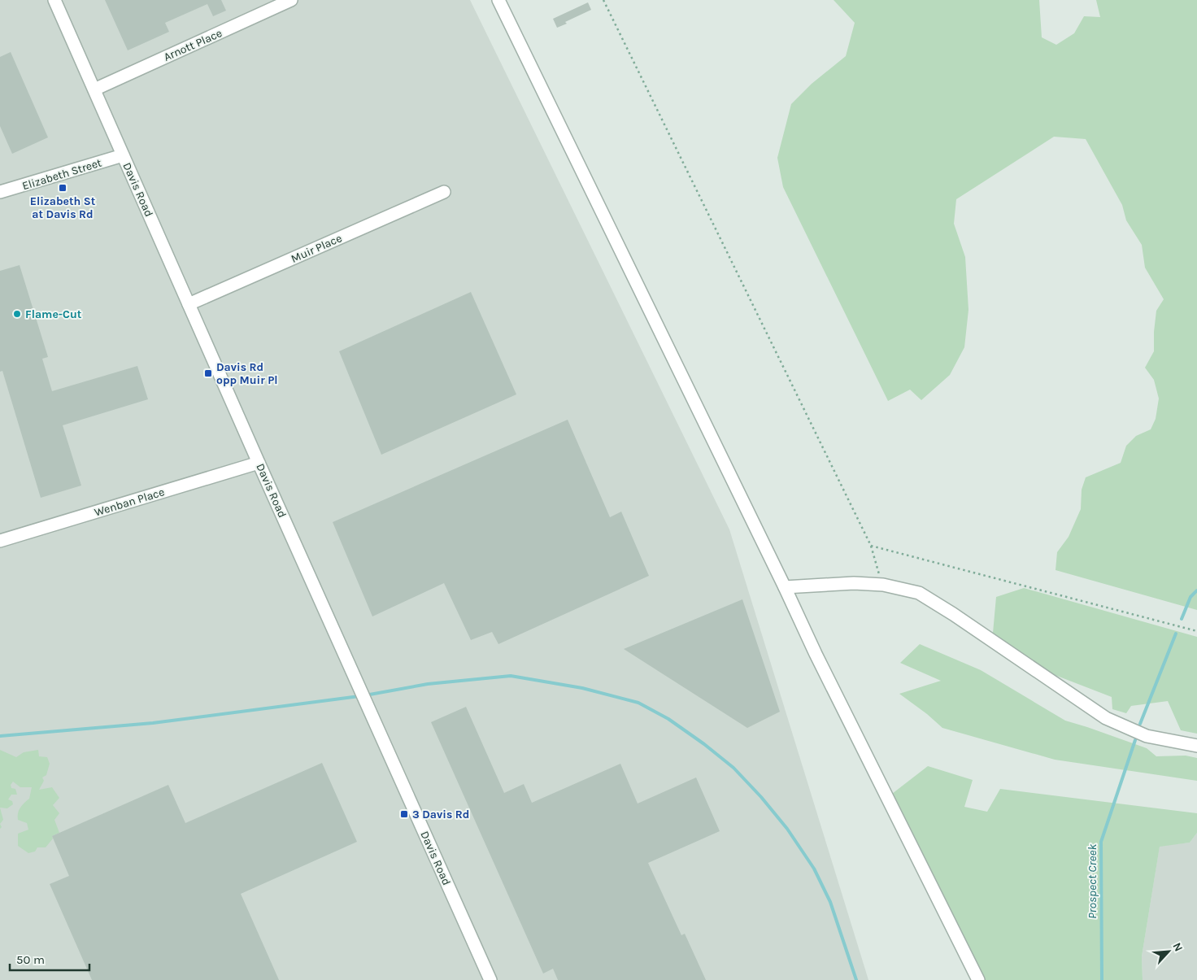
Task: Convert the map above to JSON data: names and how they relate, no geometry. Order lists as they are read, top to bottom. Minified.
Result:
{"streets":{"street":["Arnott Place","Elizabeth Street","Davis Road","Muir Place","Wenban Place"]},"crossings":[["Arnott Place","Davis Road"],["Elizabeth Street","Davis Road"],["Davis Road","Muir Place"],["Davis Road","Wenban Place"]],"water":["Prospect Creek"],"places":{"transit":["Elizabeth St at Davis Rd","Davis Rd opp Muir Pl","3 Davis Rd"],"other":["Flame-Cut"]},"scale_bar":"50 m","north":"top right"}
